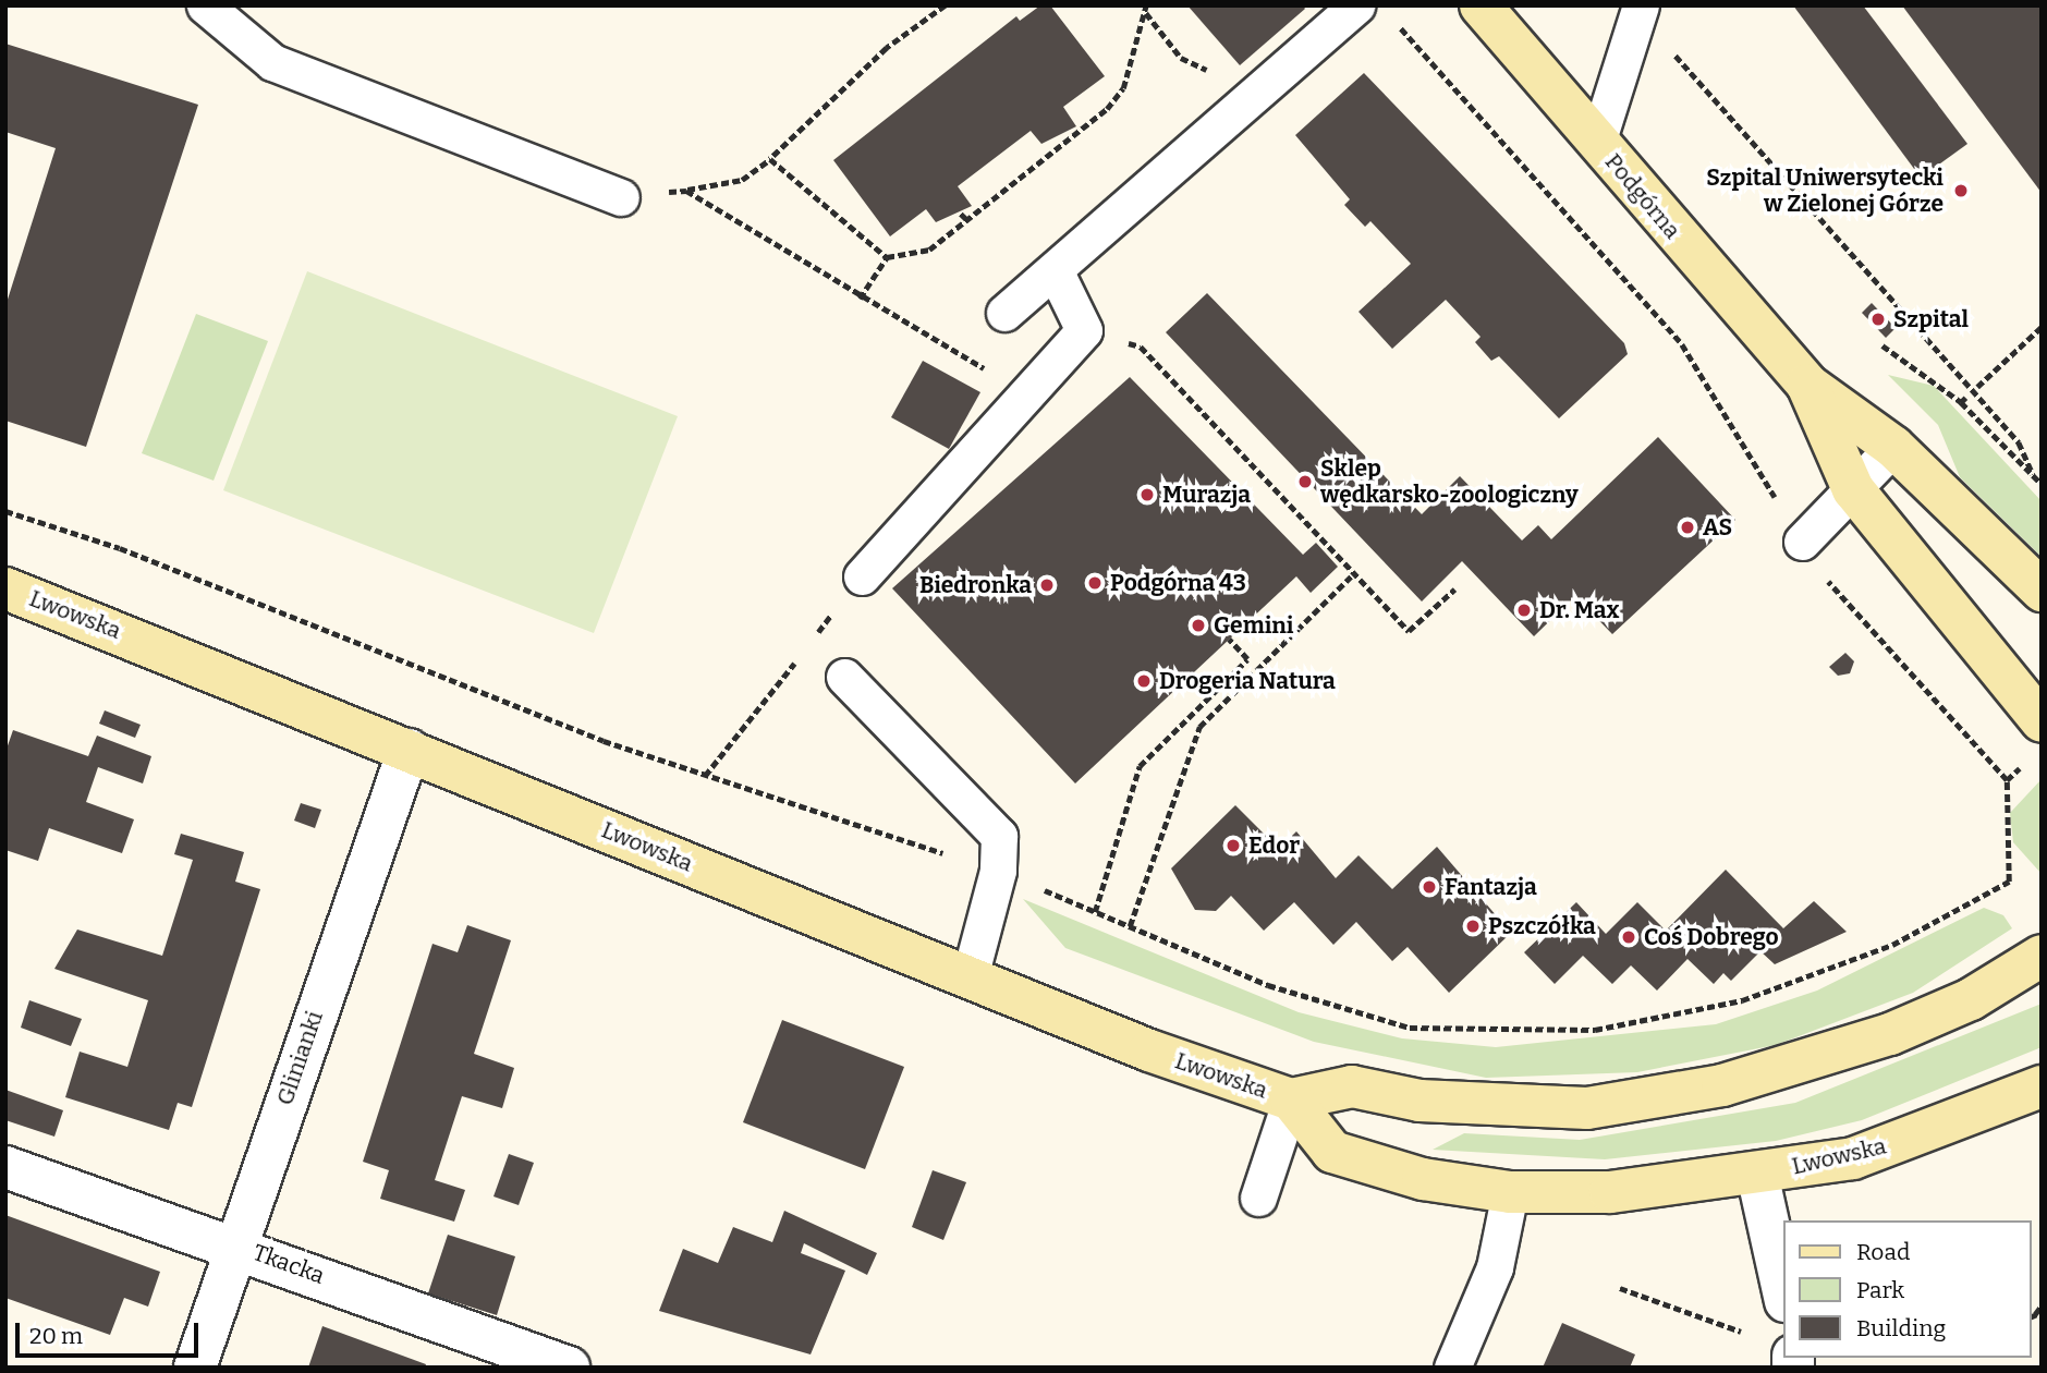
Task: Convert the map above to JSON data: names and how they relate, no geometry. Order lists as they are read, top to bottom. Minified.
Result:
{"streets":{"street":["Podgórna","Lwowska","Glinianki","Tkacka"]},"crossings":[["Lwowska","Glinianki"],["Glinianki","Tkacka"]],"places":["Szpital Uniwersytecki w Zielonej Górze","Szpital","Sklep wędkarsko-zoologiczny","Murazja","AS","Podgórna 43","Biedronka","Dr. Max","Gemini","Drogeria Natura","Edor","Fantazja","Pszczółka","Coś Dobrego"],"legend":["Road","Park","Building"],"scale_bar":"20 m"}
